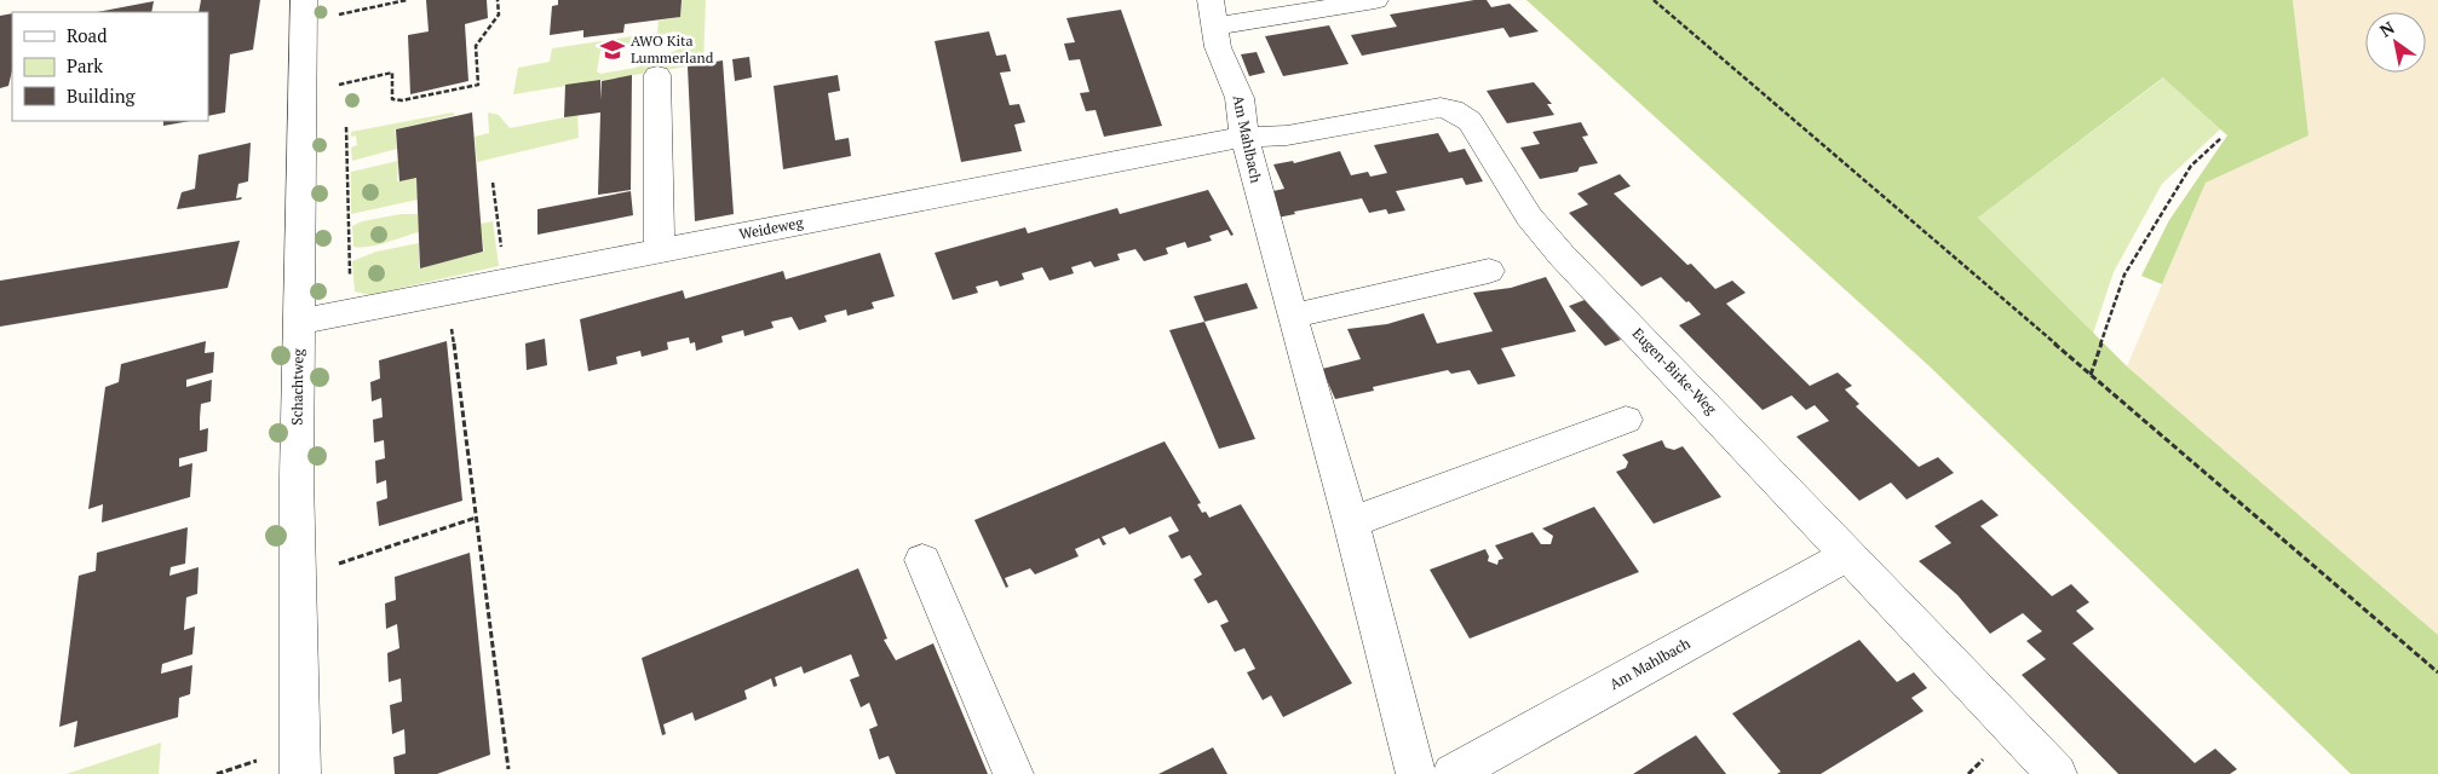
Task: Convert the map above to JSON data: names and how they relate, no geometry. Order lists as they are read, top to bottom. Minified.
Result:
{"streets":{"street":["Am Mahlbach","Weideweg","Eugen-Birke-Weg","Schachtweg"]},"crossings":[["Am Mahlbach","Weideweg"],["Am Mahlbach","Eugen-Birke-Weg"],["Weideweg","Eugen-Birke-Weg"],["Weideweg","Schachtweg"]],"places":{"school or university":["AWO Kita Lummerland"]},"legend":["Road","Park","Building"],"north":"top left"}
